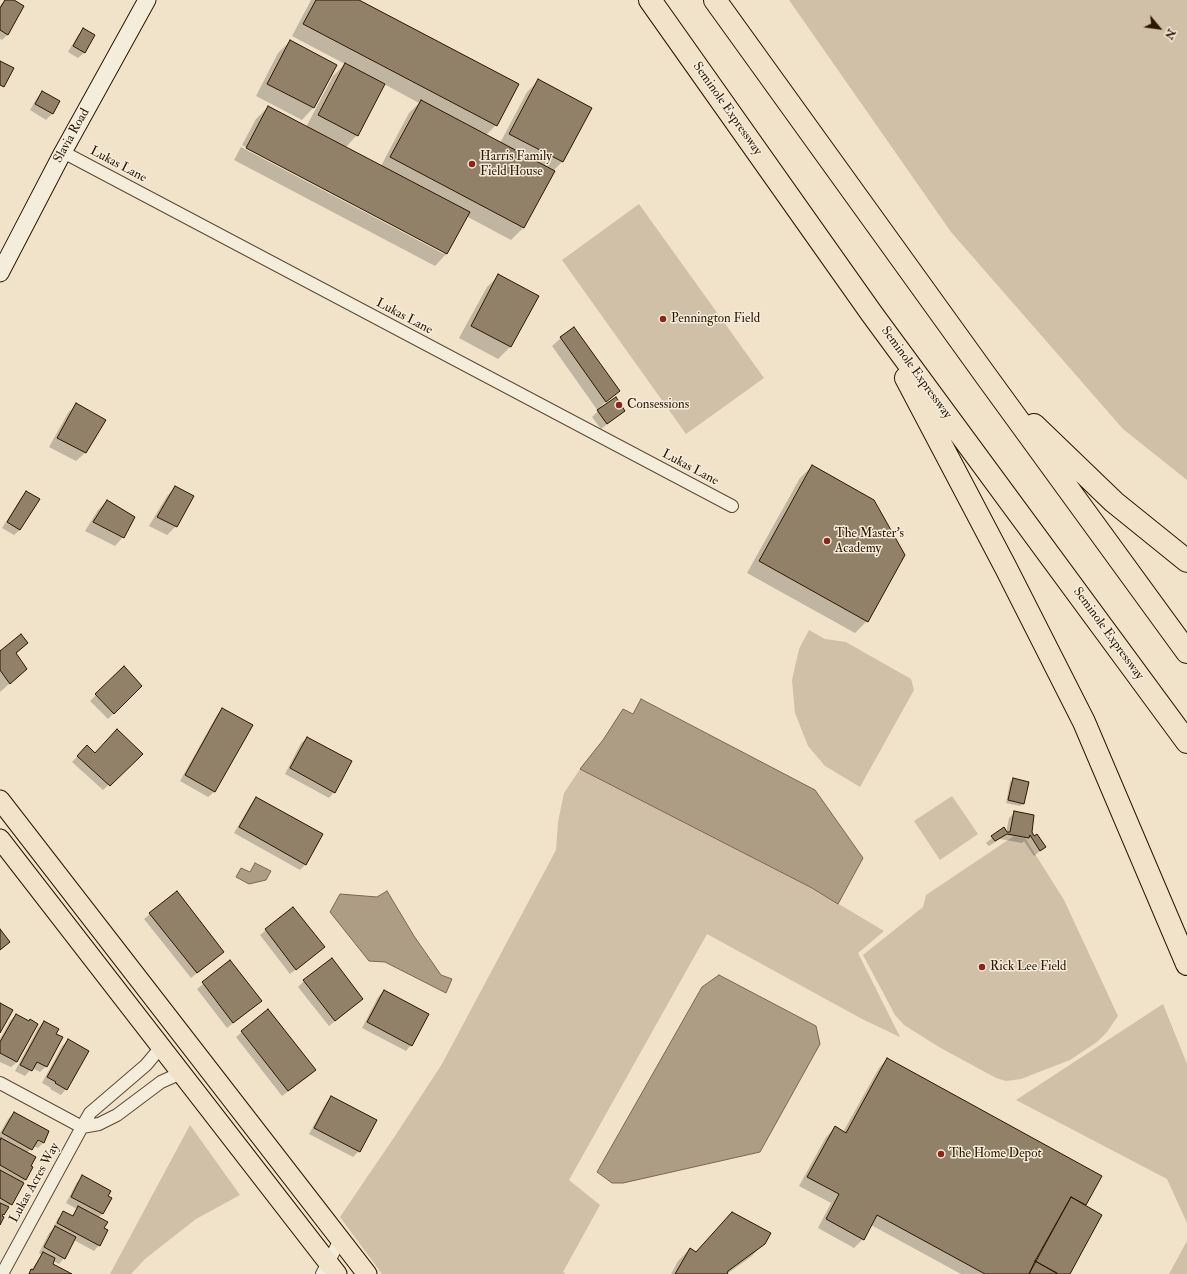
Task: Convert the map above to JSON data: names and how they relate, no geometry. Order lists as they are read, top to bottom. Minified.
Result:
{"streets":{"highway":["Seminole Expressway"],"street":["Slavia Road","Lukas Lane","Lukas Acres Way"]},"crossings":[["Slavia Road","Lukas Lane"]],"places":["Harris Family Field House","Pennington Field","Consessions","The Master's Academy","Rick Lee Field","The Home Depot"],"north":"bottom right"}
